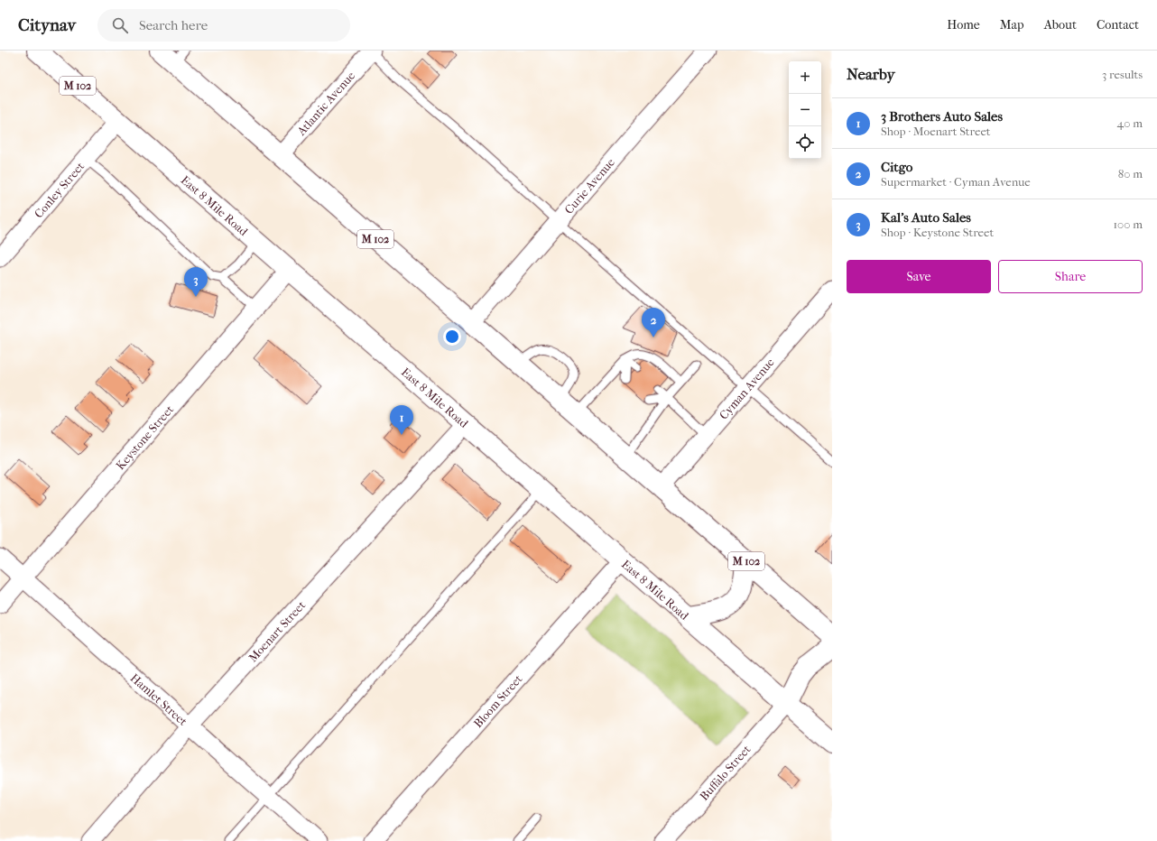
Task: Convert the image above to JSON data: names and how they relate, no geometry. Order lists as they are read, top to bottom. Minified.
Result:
{"streets":{"highway":["M 102","East 8 Mile Road"],"street":["Atlantic Avenue","Curie Avenue","Conley Street","Cyman Avenue","Keystone Street","Moenart Street","Hamlet Street","Bloom Street","Buffalo Street"]},"crossings":[["M 102","Atlantic Avenue"],["M 102","Curie Avenue"],["M 102","Cyman Avenue"],["Conley Street","East 8 Mile Road"],["East 8 Mile Road","Keystone Street"],["East 8 Mile Road","Moenart Street"],["East 8 Mile Road","Bloom Street"],["East 8 Mile Road","Buffalo Street"],["Keystone Street","Hamlet Street"],["Moenart Street","Hamlet Street"]],"page":{"header":"Citynav","search":"Search here","nav":["Home","Map","About","Contact"],"heading":["Nearby","3 results"],"map_buttons":["+","−"],"list":[{"mark":"1","name":"3 Brothers Auto Sales","note":"Shop · Moenart Street","value":"40 m"},{"mark":"2","name":"Citgo","note":"Supermarket · Cyman Avenue","value":"80 m"},{"mark":"3","name":"Kal's Auto Sales","note":"Shop · Keystone Street","value":"100 m"}],"buttons":["Save","Share"],"pins":["3","2","1"]}}
